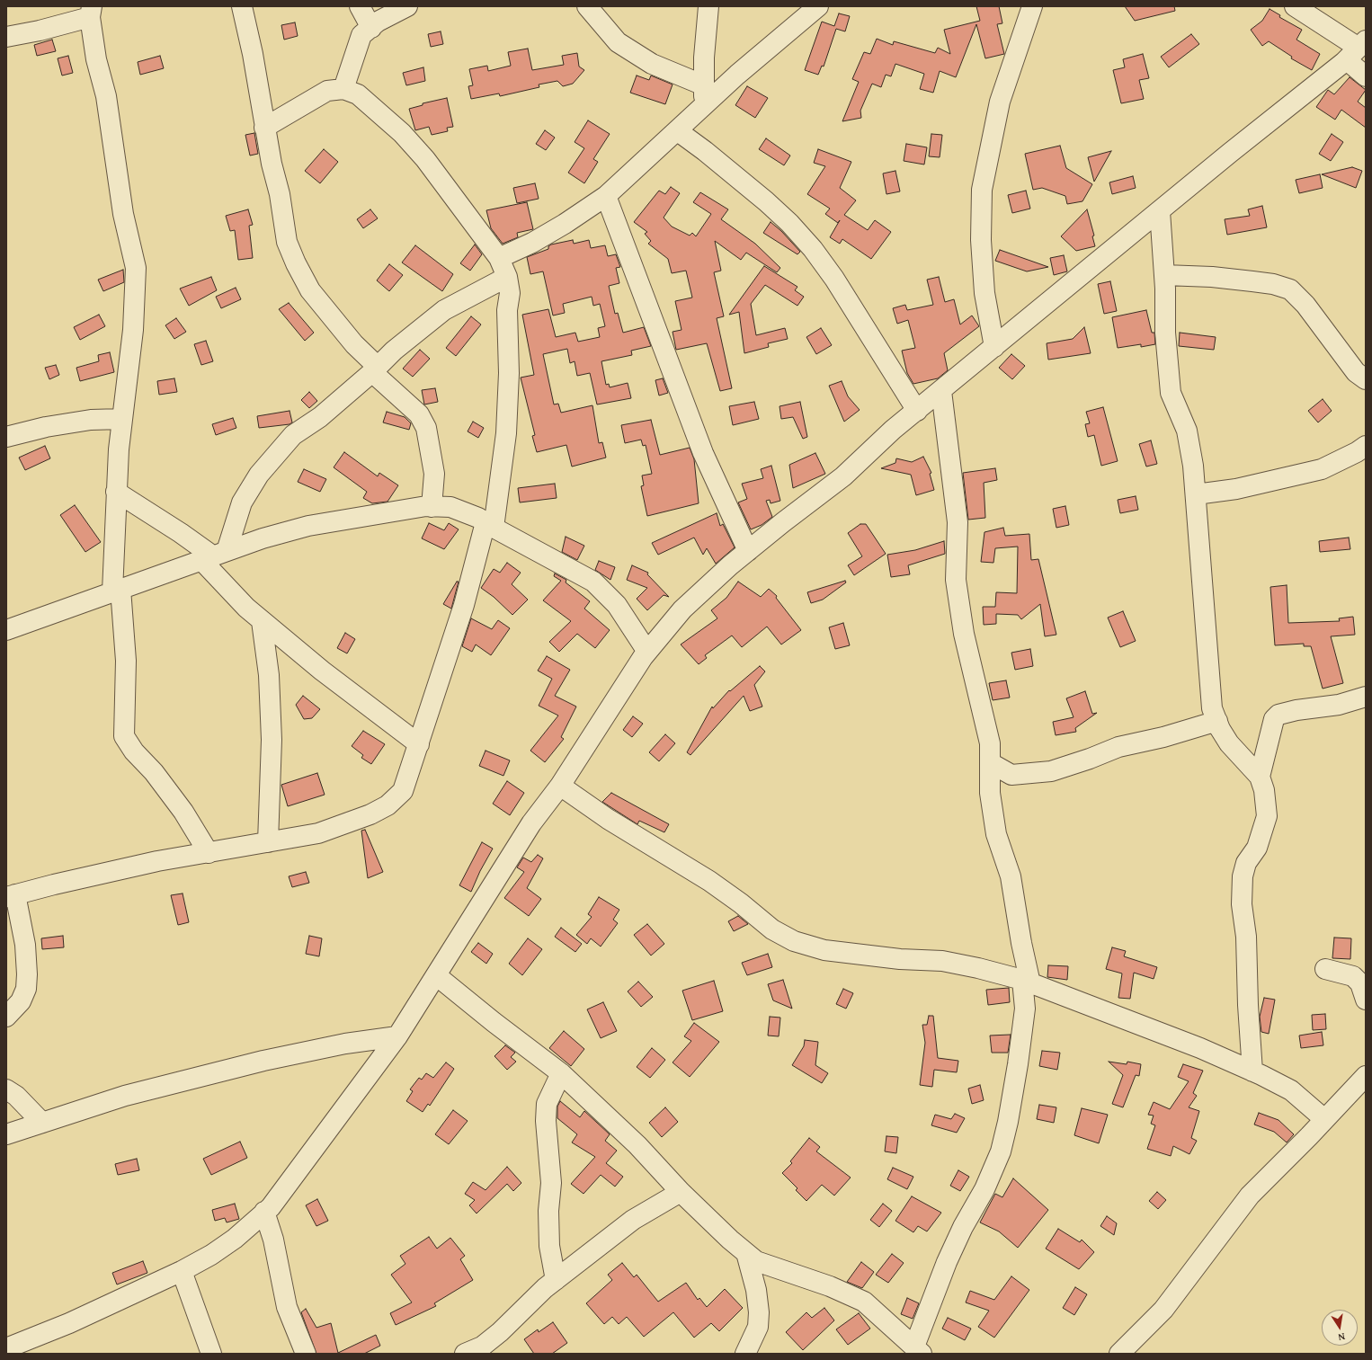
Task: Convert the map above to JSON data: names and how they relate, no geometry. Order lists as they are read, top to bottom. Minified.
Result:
{"north":"bottom"}
